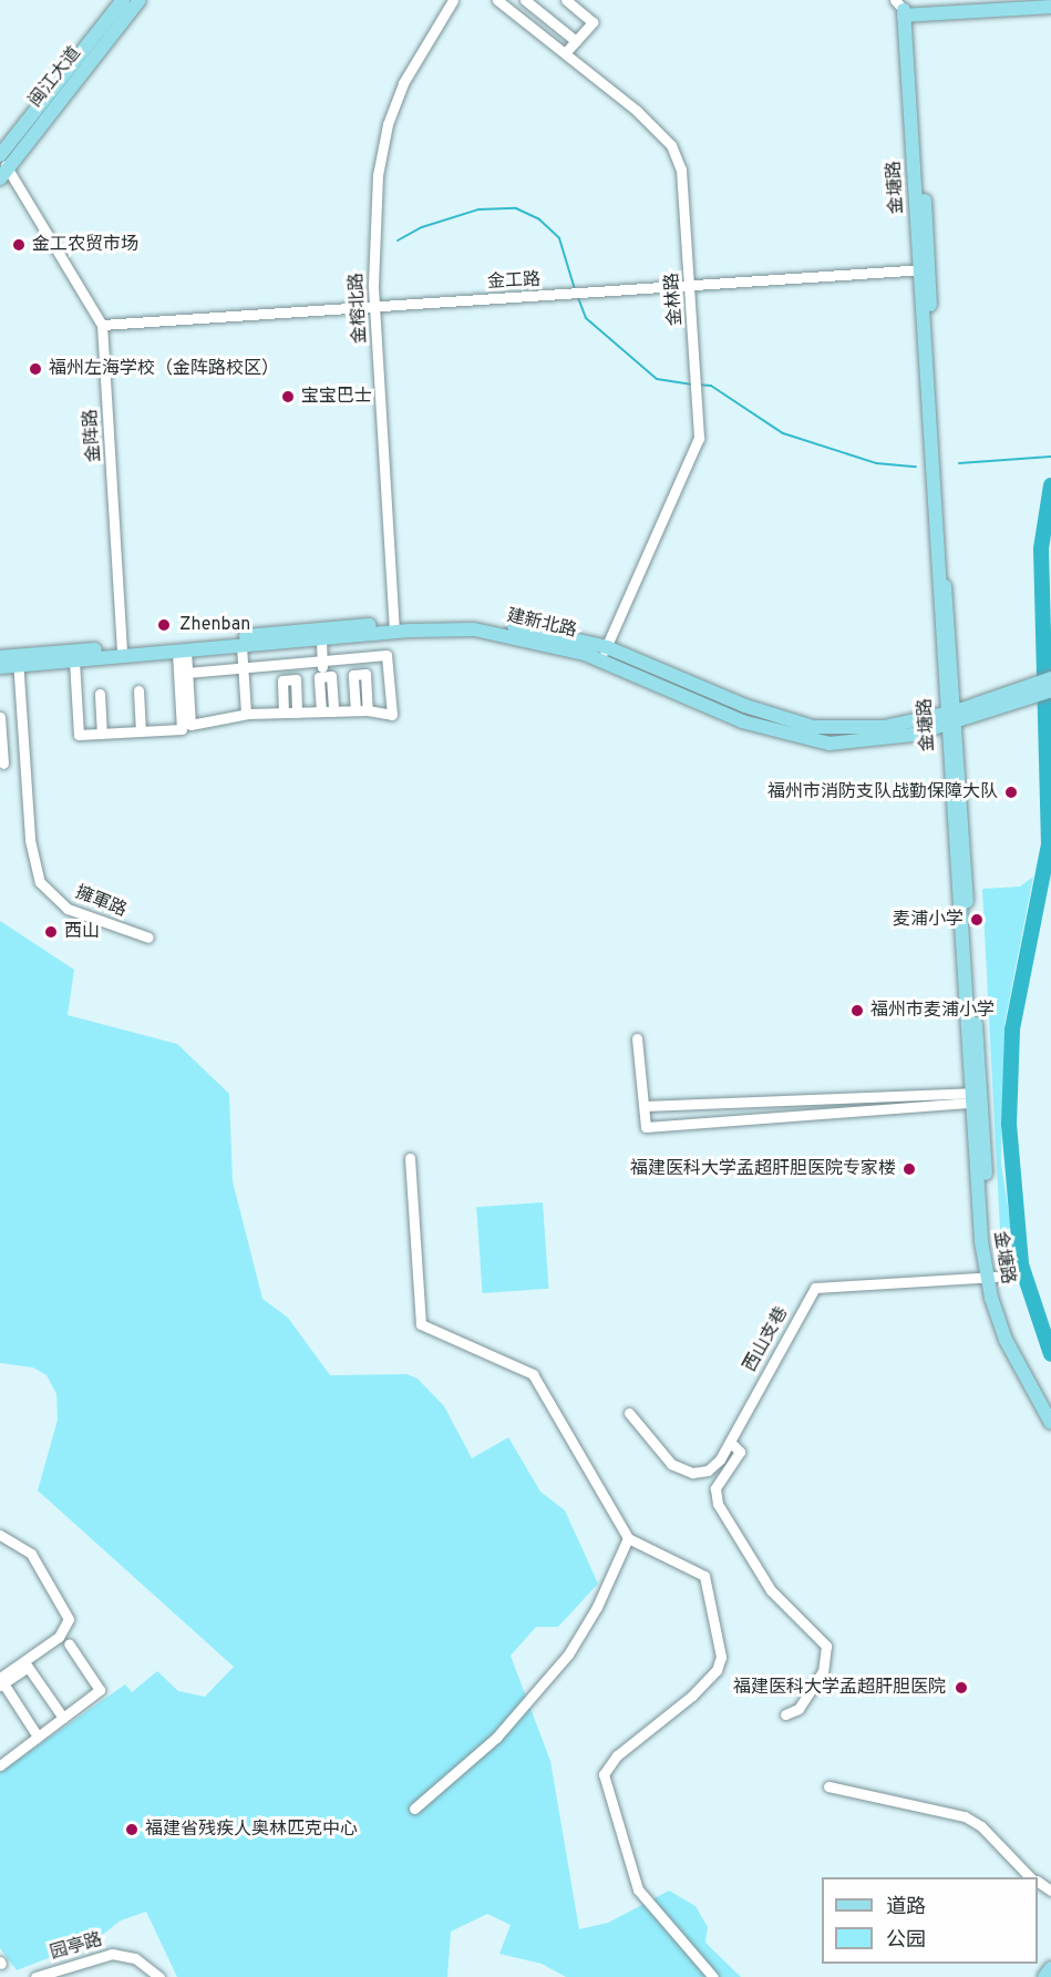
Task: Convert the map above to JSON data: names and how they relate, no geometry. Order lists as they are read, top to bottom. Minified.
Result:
{"streets":{"main road":["闽江大道","金塘路","建新北路"],"street":["金工路","金林路","金榕北路","金阵路","擁軍路","西山支巷","园亭路"]},"crossings":[["闽江大道","金阵路"],["金塘路","金工路"],["金塘路","建新北路"],["金塘路","西山支巷"],["金工路","金林路"],["金工路","金榕北路"],["金工路","金阵路"],["金林路","建新北路"],["金榕北路","建新北路"],["金阵路","建新北路"],["建新北路","擁軍路"]],"places":["金工农贸市场","福州左海学校（金阵路校区）","宝宝巴士","Zhenban","福州市消防支队战勤保障大队","麦浦小学","西山","福州市麦浦小学","福建医科大学孟超肝胆医院专家楼","福建医科大学孟超肝胆医院","福建省残疾人奥林匹克中心"],"legend":["道路","公园"]}
